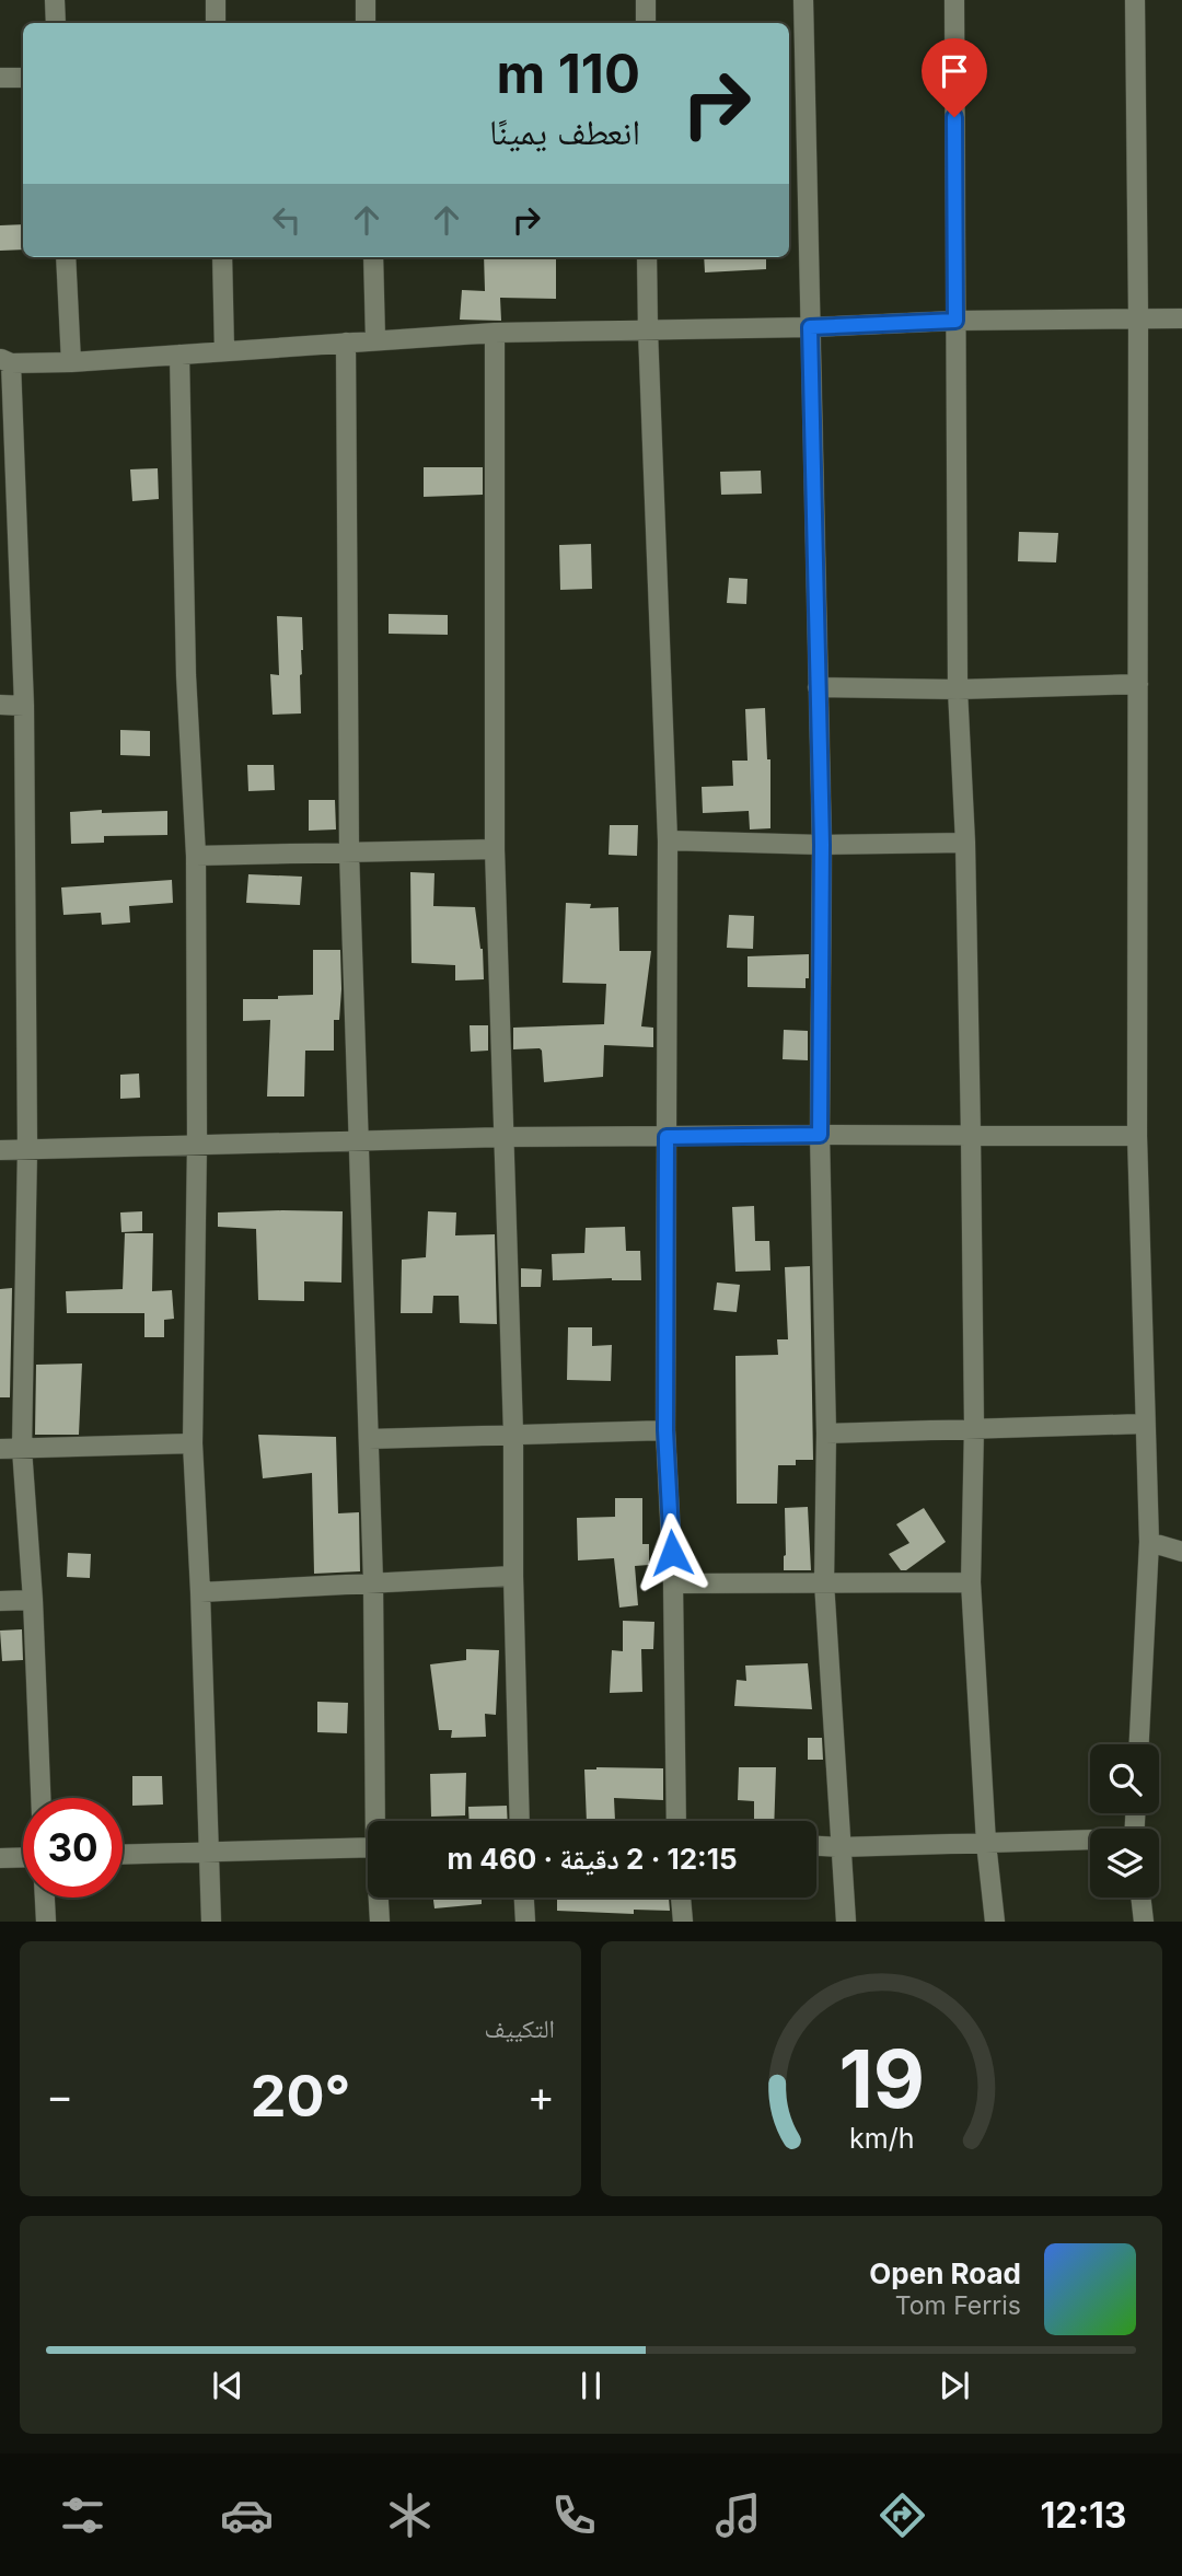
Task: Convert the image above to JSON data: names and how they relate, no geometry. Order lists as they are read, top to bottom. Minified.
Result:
{"page":{"turn":["110 m","انعطف يمينًا"],"limit":"30","trip":"12:15 · 2 دقيقة · 460 m","tile":"التكييف","heat":["−","20°","+"],"song":["Open Road","Tom Ferris"],"tabs":"12:13","gauge":["19","km/h"]}}
